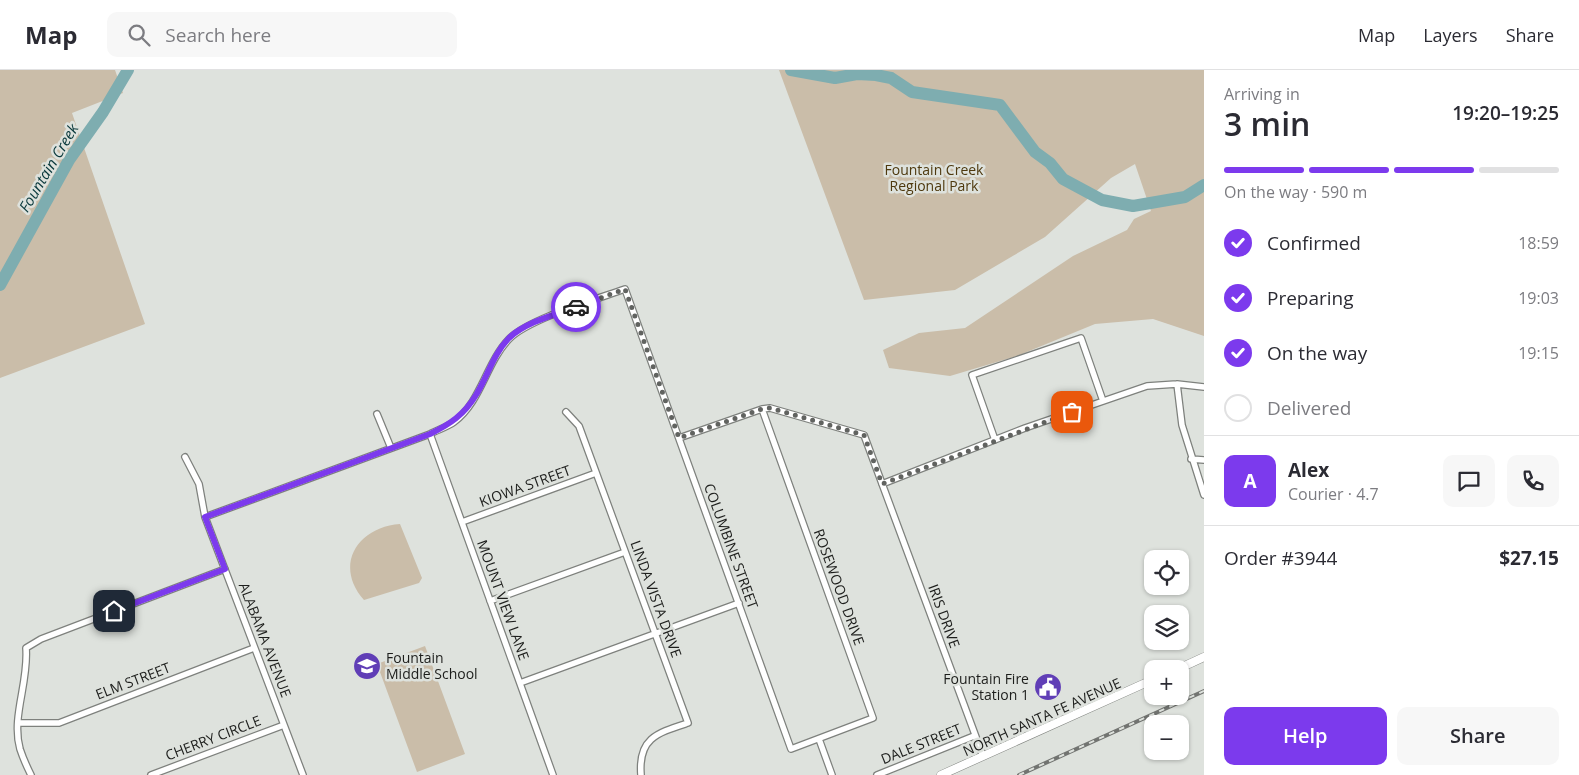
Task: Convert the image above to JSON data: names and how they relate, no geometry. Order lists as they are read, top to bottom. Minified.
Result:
{"streets":{"main road":["NORTH SANTA FE AVENUE"],"street":["KIOWA STREET","COLUMBINE STREET","ROSEWOOD DRIVE","LINDA VISTA DRIVE","MOUNT VIEW LANE","IRIS DRIVE","ALABAMA AVENUE","ELM STREET","CHERRY CIRCLE","DALE STREET"]},"crossings":[["KIOWA STREET","LINDA VISTA DRIVE"],["KIOWA STREET","MOUNT VIEW LANE"],["COLUMBINE STREET","ROSEWOOD DRIVE"],["COLUMBINE STREET","MOUNT VIEW LANE"],["IRIS DRIVE","NORTH SANTA FE AVENUE"],["IRIS DRIVE","DALE STREET"],["ALABAMA AVENUE","ELM STREET"],["ALABAMA AVENUE","CHERRY CIRCLE"]],"water":["Fountain Creek"],"parks":["Fountain Creek Regional Park"],"places":{"school or university":["Fountain Middle School"],"public building":["Fountain Fire Station 1"]},"page":{"header":"Map","search":"Search here","nav":["Map","Layers","Share"],"heading":["3 min","Arriving in","19:20–19:25"],"panel":["Alex","Courier · 4.7","Order #3944","$27.15"],"bar":"On the way · 590 m","list":[["Confirmed","18:59"],["Preparing","19:03"],["On the way","19:15"],"Delivered"],"round":"A","map_buttons":["+","−"],"buttons":["Help","Share"]}}
